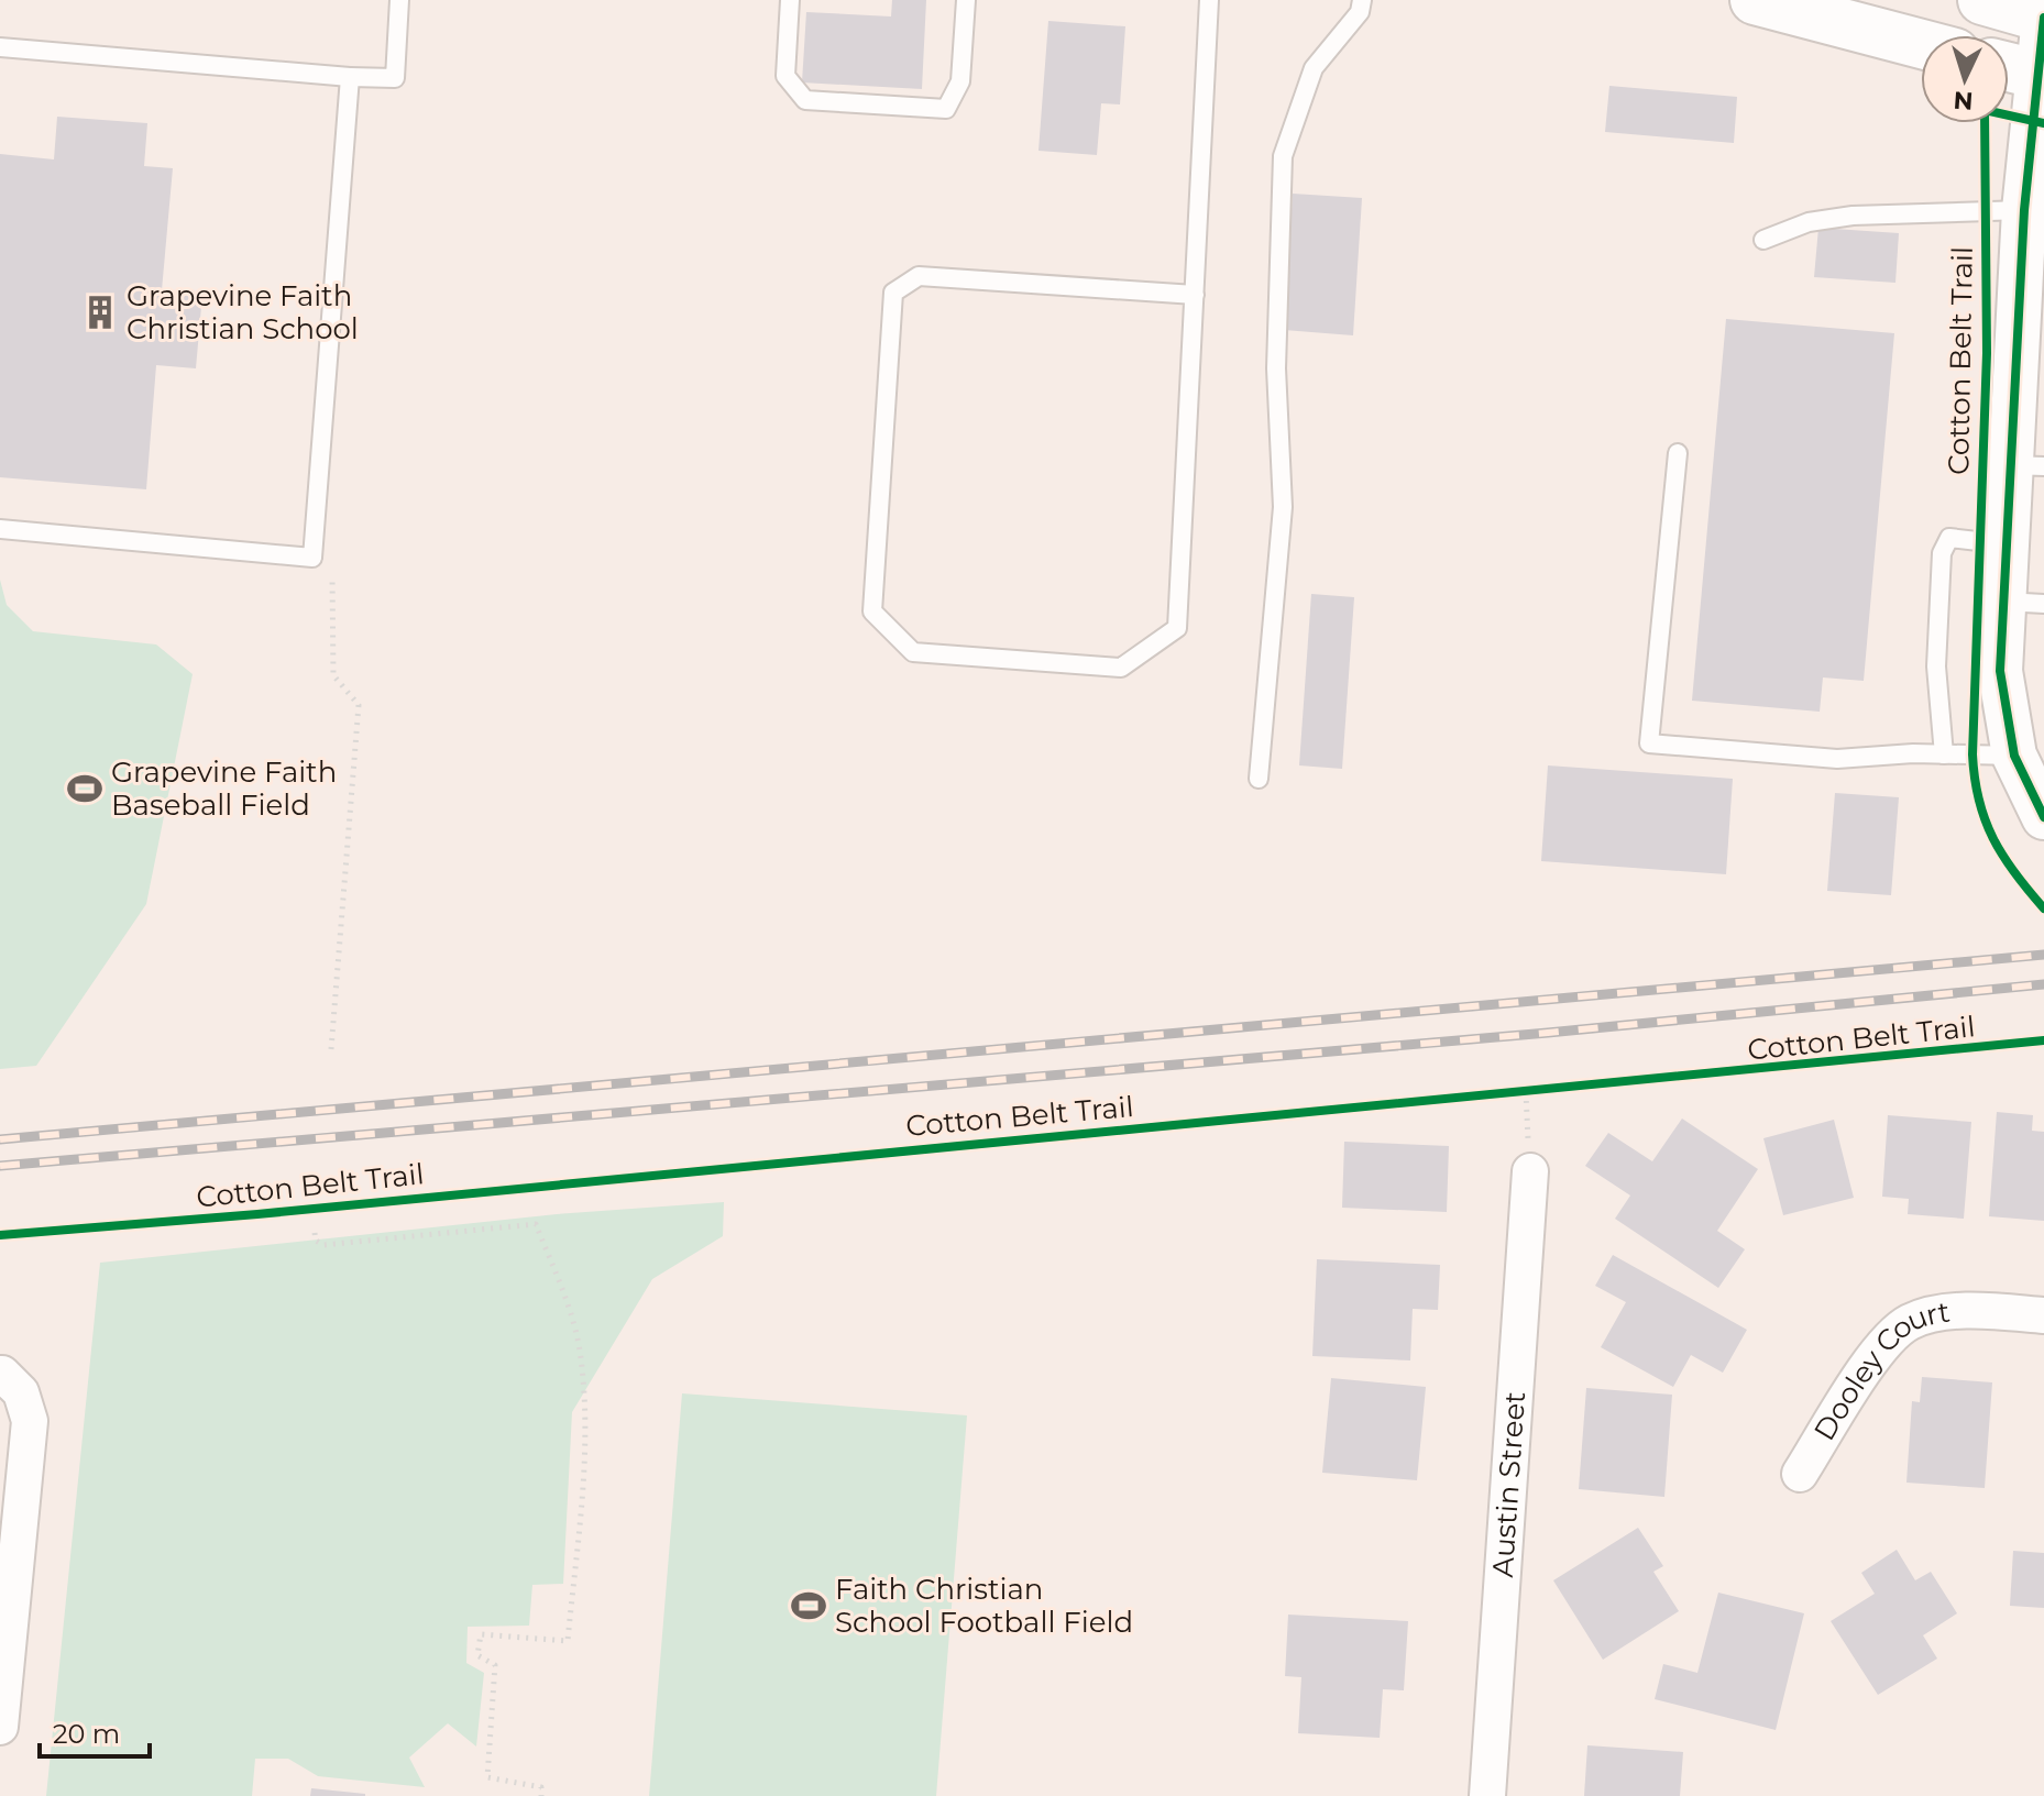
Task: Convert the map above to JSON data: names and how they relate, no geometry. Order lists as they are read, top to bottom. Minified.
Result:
{"streets":{"street":["Dooley Court","Austin Street"],"cycle path":["Cotton Belt Trail"]},"places":{"building":["Grapevine Faith Christian School"],"sports":["Grapevine Faith Baseball Field","Faith Christian School Football Field"]},"scale_bar":"20 m","north":"bottom"}
